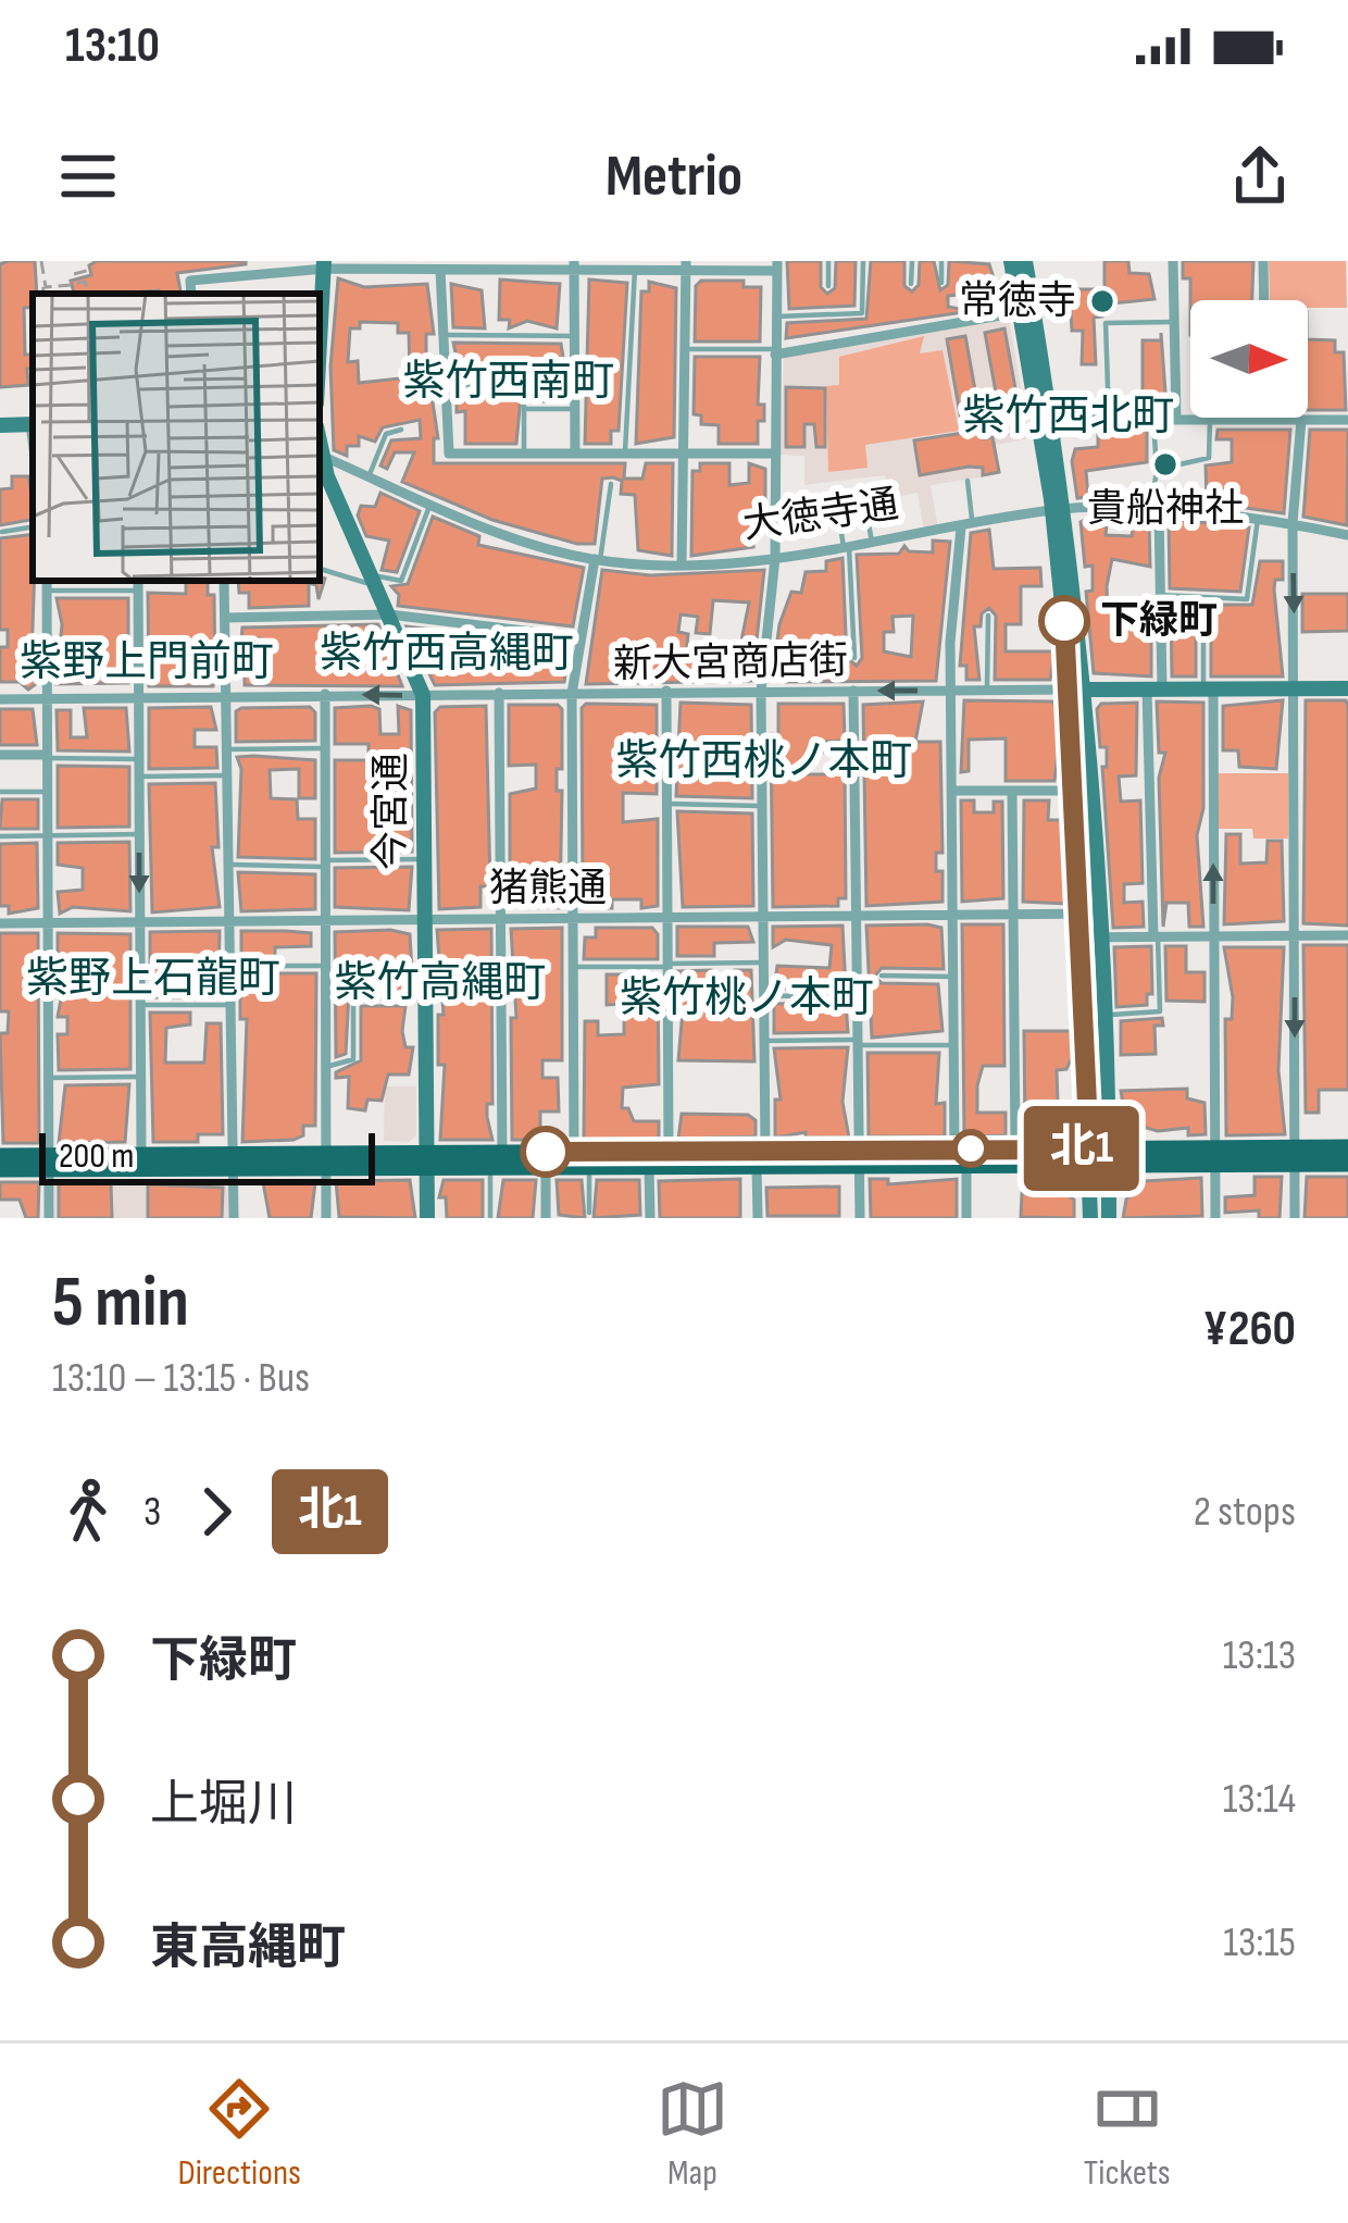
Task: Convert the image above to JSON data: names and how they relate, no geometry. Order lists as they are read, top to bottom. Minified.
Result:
{"streets":{"street":["大徳寺通","新大宮商店街","今宮通","猪熊通"]},"crossings":[["新大宮商店街","今宮通"],["今宮通","猪熊通"]],"districts":["紫竹西南町","紫竹西北町","紫竹西高縄町","紫野上門前町","紫竹西桃ノ本町","紫野上石龍町","紫竹高縄町","紫竹桃ノ本町"],"places":["常徳寺","貴船神社","下緑町"],"lines":["bus line 北1"],"scale_bar":"200 m","north":"right","page":{"status":"13:10","header":"Metrio","on_map":"北1","scale":"200 m","heading":["5 min","13:10 – 13:15 · Bus","¥260"],"legs":["3","北1","2 stops"],"list":[{"name":"下緑町","value":"13:13"},{"name":"上堀川","value":"13:14"},{"name":"東高縄町","value":"13:15"}],"tabs":["Directions","Map","Tickets"]}}
